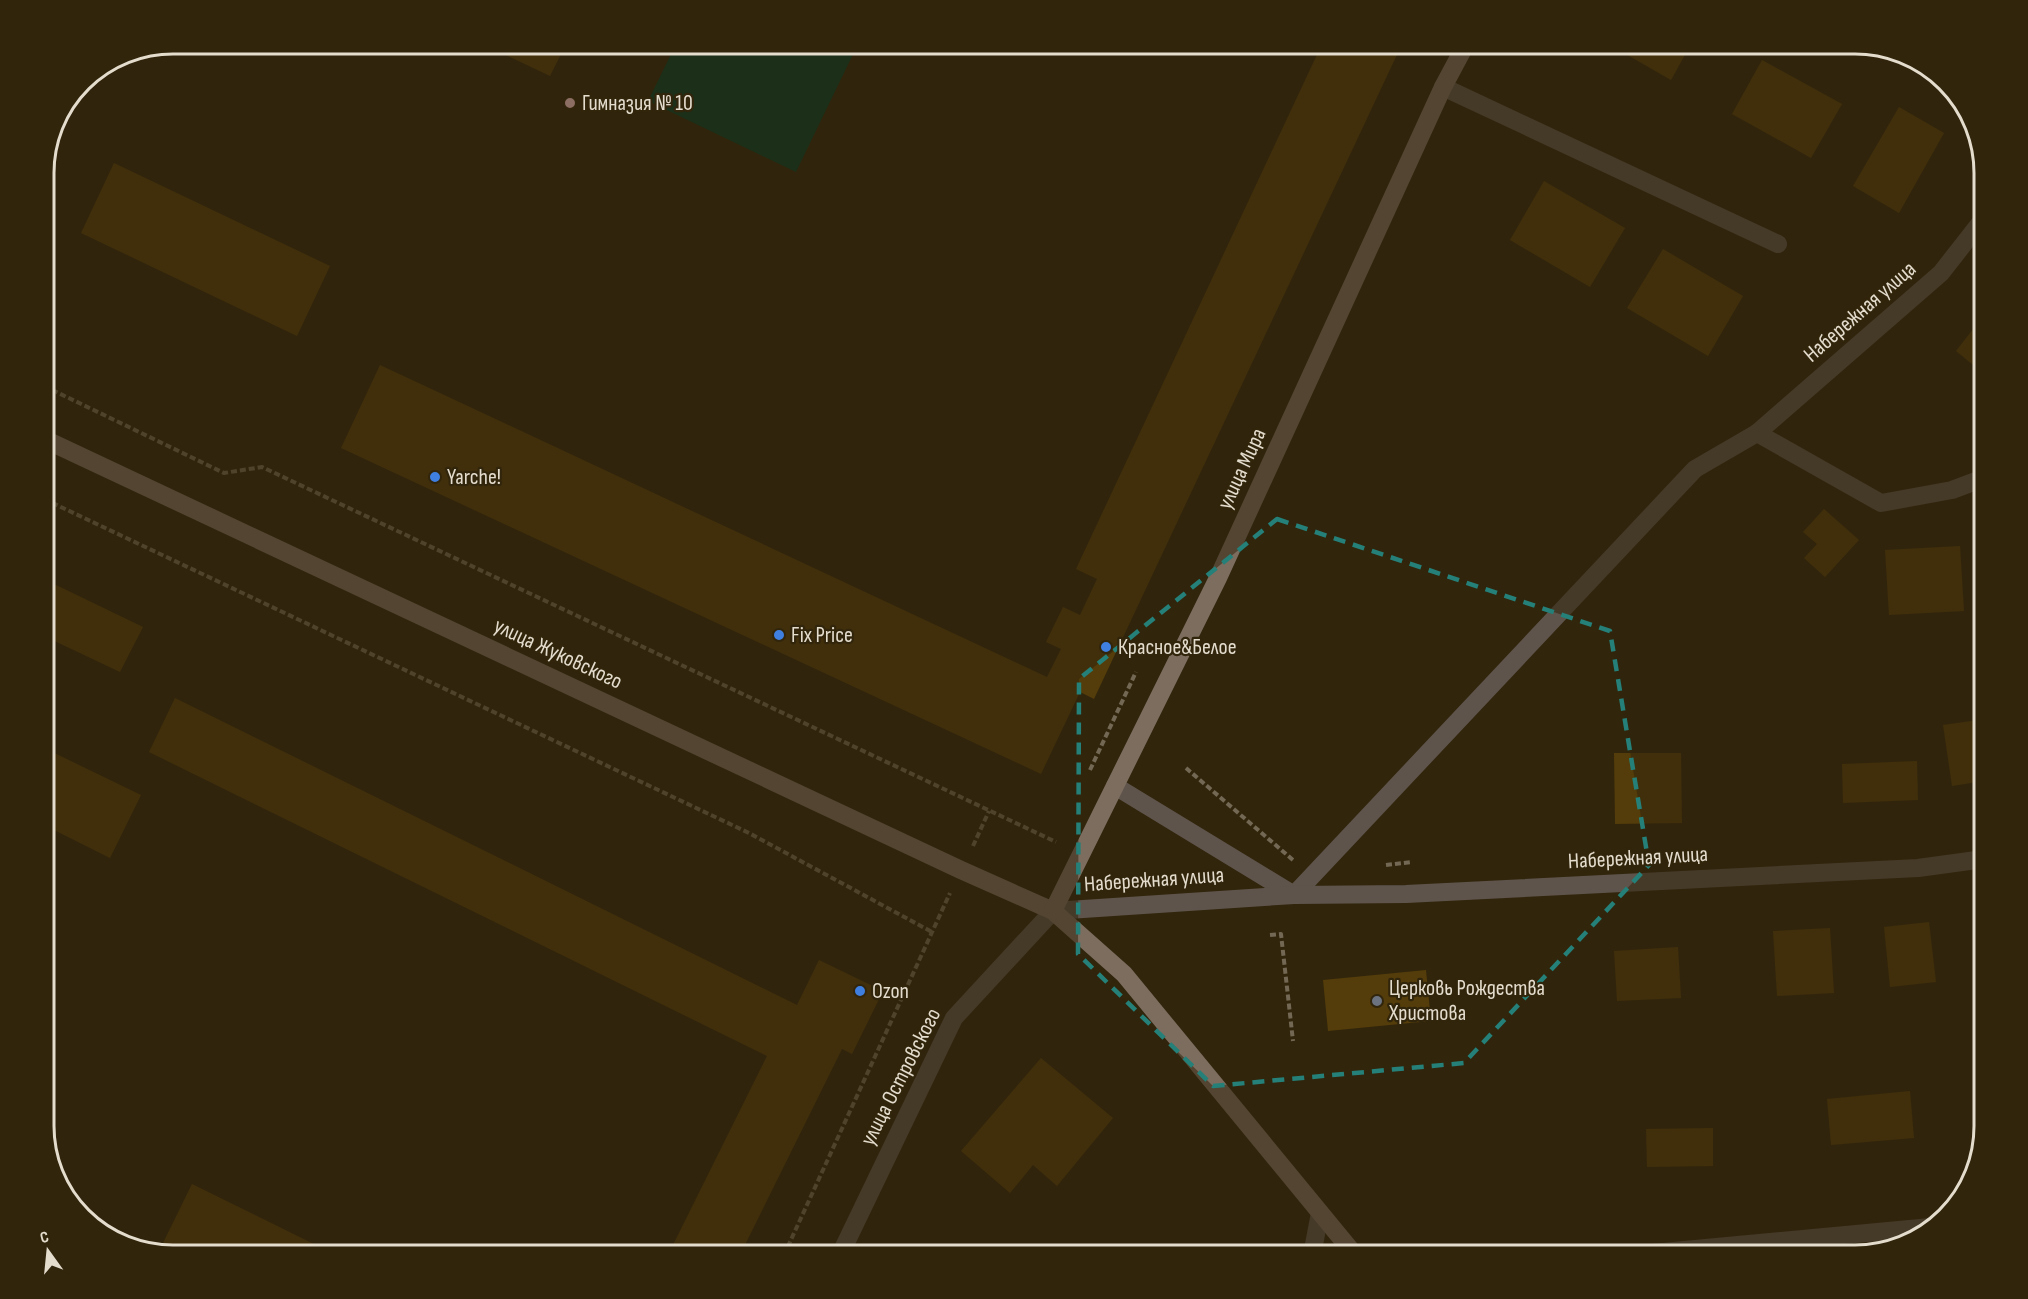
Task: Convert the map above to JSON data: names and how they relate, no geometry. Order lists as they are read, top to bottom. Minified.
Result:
{"streets":{"street":["Набережная улица","улица Мира","улица Жуковского","улица Островского"]},"crossings":[["Набережная улица","улица Мира"],["Набережная улица","улица Жуковского"],["Набережная улица","улица Островского"],["улица Мира","улица Жуковского"],["улица Мира","улица Островского"],["улица Жуковского","улица Островского"]],"places":["Гимназия № 10","Yarche!","Fix Price","Красное&Белое","Ozon","Церковь Рождества Христова"],"north":"top"}
